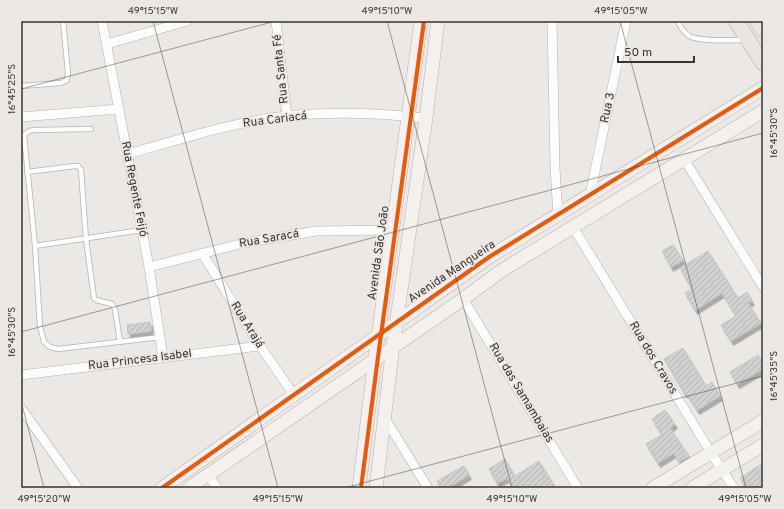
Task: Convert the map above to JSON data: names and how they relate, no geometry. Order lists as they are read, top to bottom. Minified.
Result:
{"streets":{"street":["Rua Santa Fé","Rua 3","Rua Cariacá","Rua Regente Feijó","Rua Saracá","Avenida São João","Avenida Mangueira","Rua Arajá","Rua dos Cravos","Rua Princesa Isabel","Rua das Samambaias"]},"crossings":[["Rua Santa Fé","Rua Cariacá"],["Rua 3","Avenida Mangueira"],["Rua Cariacá","Rua Regente Feijó"],["Rua Cariacá","Avenida São João"],["Rua Regente Feijó","Rua Saracá"],["Rua Regente Feijó","Rua Princesa Isabel"],["Rua Saracá","Avenida São João"],["Rua Saracá","Rua Arajá"],["Avenida São João","Avenida Mangueira"],["Avenida Mangueira","Rua Arajá"],["Rua Arajá","Rua Princesa Isabel"]],"scale_bar":"50 m","coordinates":["49°15'15\"W","49°15'10\"W","49°15'05\"W","16°45'25\"S","16°45'30\"S","16°45'35\"S","49°15'20\"W"]}
